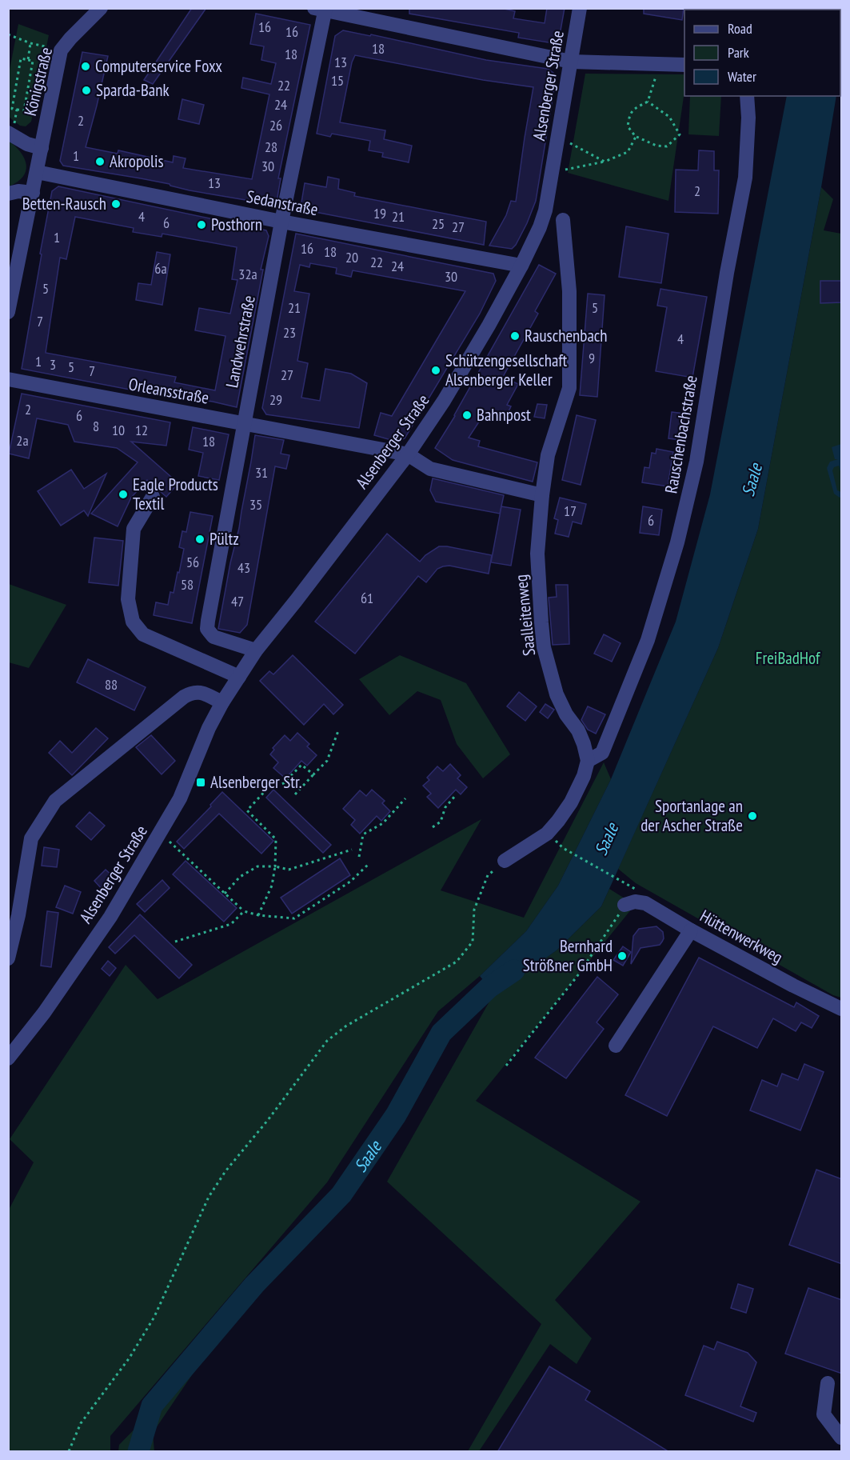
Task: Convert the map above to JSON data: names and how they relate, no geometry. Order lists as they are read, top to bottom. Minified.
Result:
{"streets":{"street":["Königstraße","Alsenberger Straße","Sedanstraße","Landwehrstraße","Orleansstraße","Rauschenbachstraße","Saalleitenweg","Hüttenwerkweg"]},"crossings":[["Königstraße","Sedanstraße"],["Alsenberger Straße","Sedanstraße"],["Alsenberger Straße","Landwehrstraße"],["Alsenberger Straße","Orleansstraße"],["Sedanstraße","Landwehrstraße"],["Landwehrstraße","Orleansstraße"],["Rauschenbachstraße","Saalleitenweg"]],"water":["Saale"],"parks":["FreiBadHof"],"places":{"other":["Computerservice Foxx","Sparda-Bank","Akropolis","Betten-Rausch","Posthorn","Rauschenbach","Schützengesellschaft Alsenberger Keller","Bahnpost","Eagle Products Textil","Pültz","Sportanlage an der Ascher Straße","Bernhard Strößner GmbH"],"transit":["Alsenberger Str."]},"house_numbers":["16","16","18","18","13","15","22","24","2","26","28","1","30","13","2","19","4","21","6","25","27","1","16","18","20","22","24","6a","32a","30","5","21","5","7","23","4","9","1","3","5","7","27","29","2","6","8","10","12","2a","18","31","35","17","6","56","43","58","61","47","88"],"legend":["Road","Park","Water"]}
